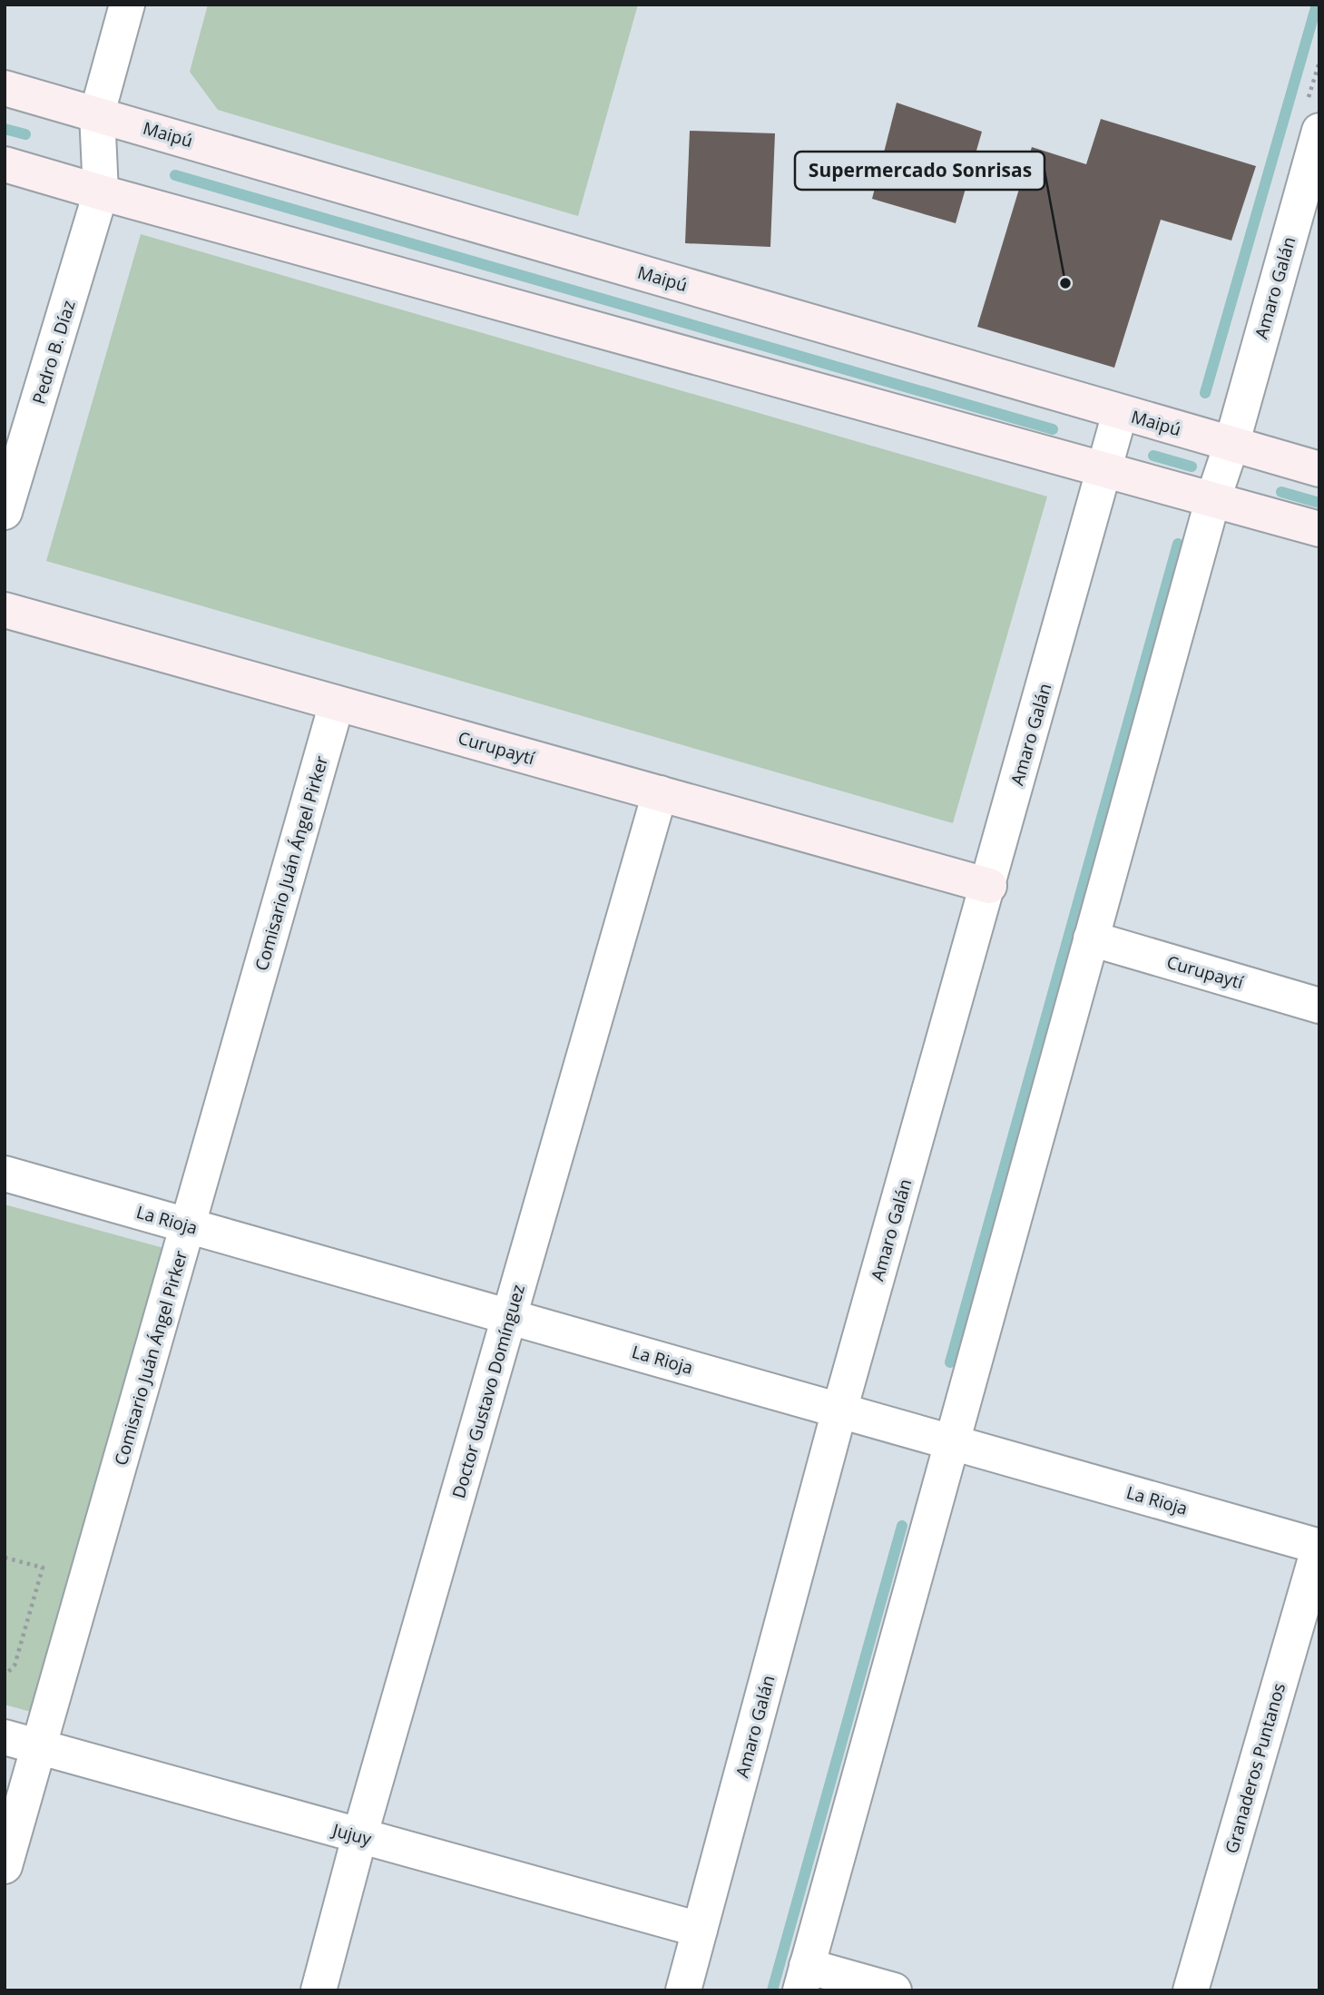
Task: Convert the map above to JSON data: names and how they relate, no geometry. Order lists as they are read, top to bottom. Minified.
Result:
{"streets":{"street":["Maipú","Amaro Galán","Pedro B. Díaz","Curupaytí","Comisario Juán Ángel Pirker","La Rioja","Doctor Gustavo Domínguez","Granaderos Puntanos","Jujuy"]},"crossings":[["Maipú","Amaro Galán"],["Maipú","Pedro B. Díaz"],["Amaro Galán","Curupaytí"],["Amaro Galán","La Rioja"],["Amaro Galán","Jujuy"],["Curupaytí","Comisario Juán Ángel Pirker"],["Curupaytí","Doctor Gustavo Domínguez"],["Comisario Juán Ángel Pirker","La Rioja"],["Comisario Juán Ángel Pirker","Jujuy"],["La Rioja","Doctor Gustavo Domínguez"],["La Rioja","Granaderos Puntanos"],["Doctor Gustavo Domínguez","Jujuy"]],"places":["Supermercado Sonrisas"]}
